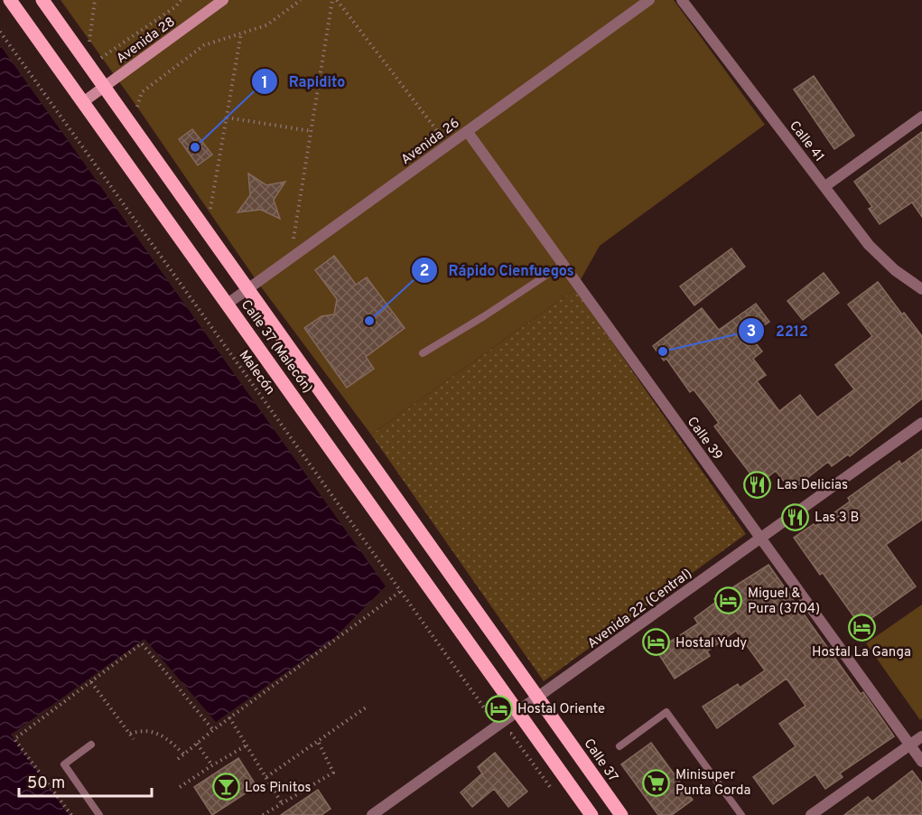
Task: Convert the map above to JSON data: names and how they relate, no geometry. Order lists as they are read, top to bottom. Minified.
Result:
{"streets":{"main road":["Avenida 28","Calle 37 (Malecón)","Calle 37"],"street":["Avenida 26","Calle 41","Calle 39","Avenida 22 (Central)"],"path":["Malecón"]},"crossings":[["Avenida 28","Calle 37 (Malecón)"],["Avenida 26","Calle 37 (Malecón)"],["Avenida 26","Calle 39"],["Calle 37 (Malecón)","Avenida 22 (Central)"],["Calle 37 (Malecón)","Calle 37"],["Malecón","Avenida 22 (Central)"],["Calle 39","Avenida 22 (Central)"],["Avenida 22 (Central)","Calle 37"]],"places":{"other":["Rapidito","Rápido Cienfuegos","2212"],"restaurant":["Las Delicias","Las 3 B"],"hotel":["Miguel & Pura (3704)","Hostal La Ganga","Hostal Yudy","Hostal Oriente"],"supermarket":["Minisuper Punta Gorda"],"bar":["Los Pinitos"]},"scale_bar":"50 m"}
